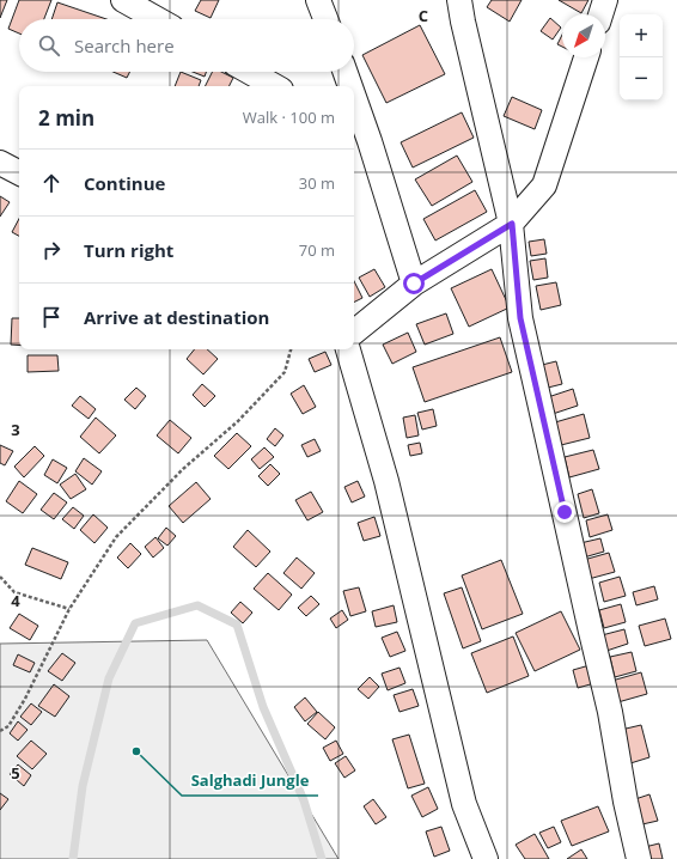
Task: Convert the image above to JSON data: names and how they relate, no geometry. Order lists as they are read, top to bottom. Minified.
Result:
{"places":["Salghadi Jungle"],"north":"bottom left","page":{"map_buttons":["+","−"],"search":"Search here","heading":["2 min","Walk · 100 m"],"list":[["Continue","30 m"],["Turn right","70 m"],"Arrive at destination"]},"grid":{"columns":["C"],"rows":["3","4","5"]}}
